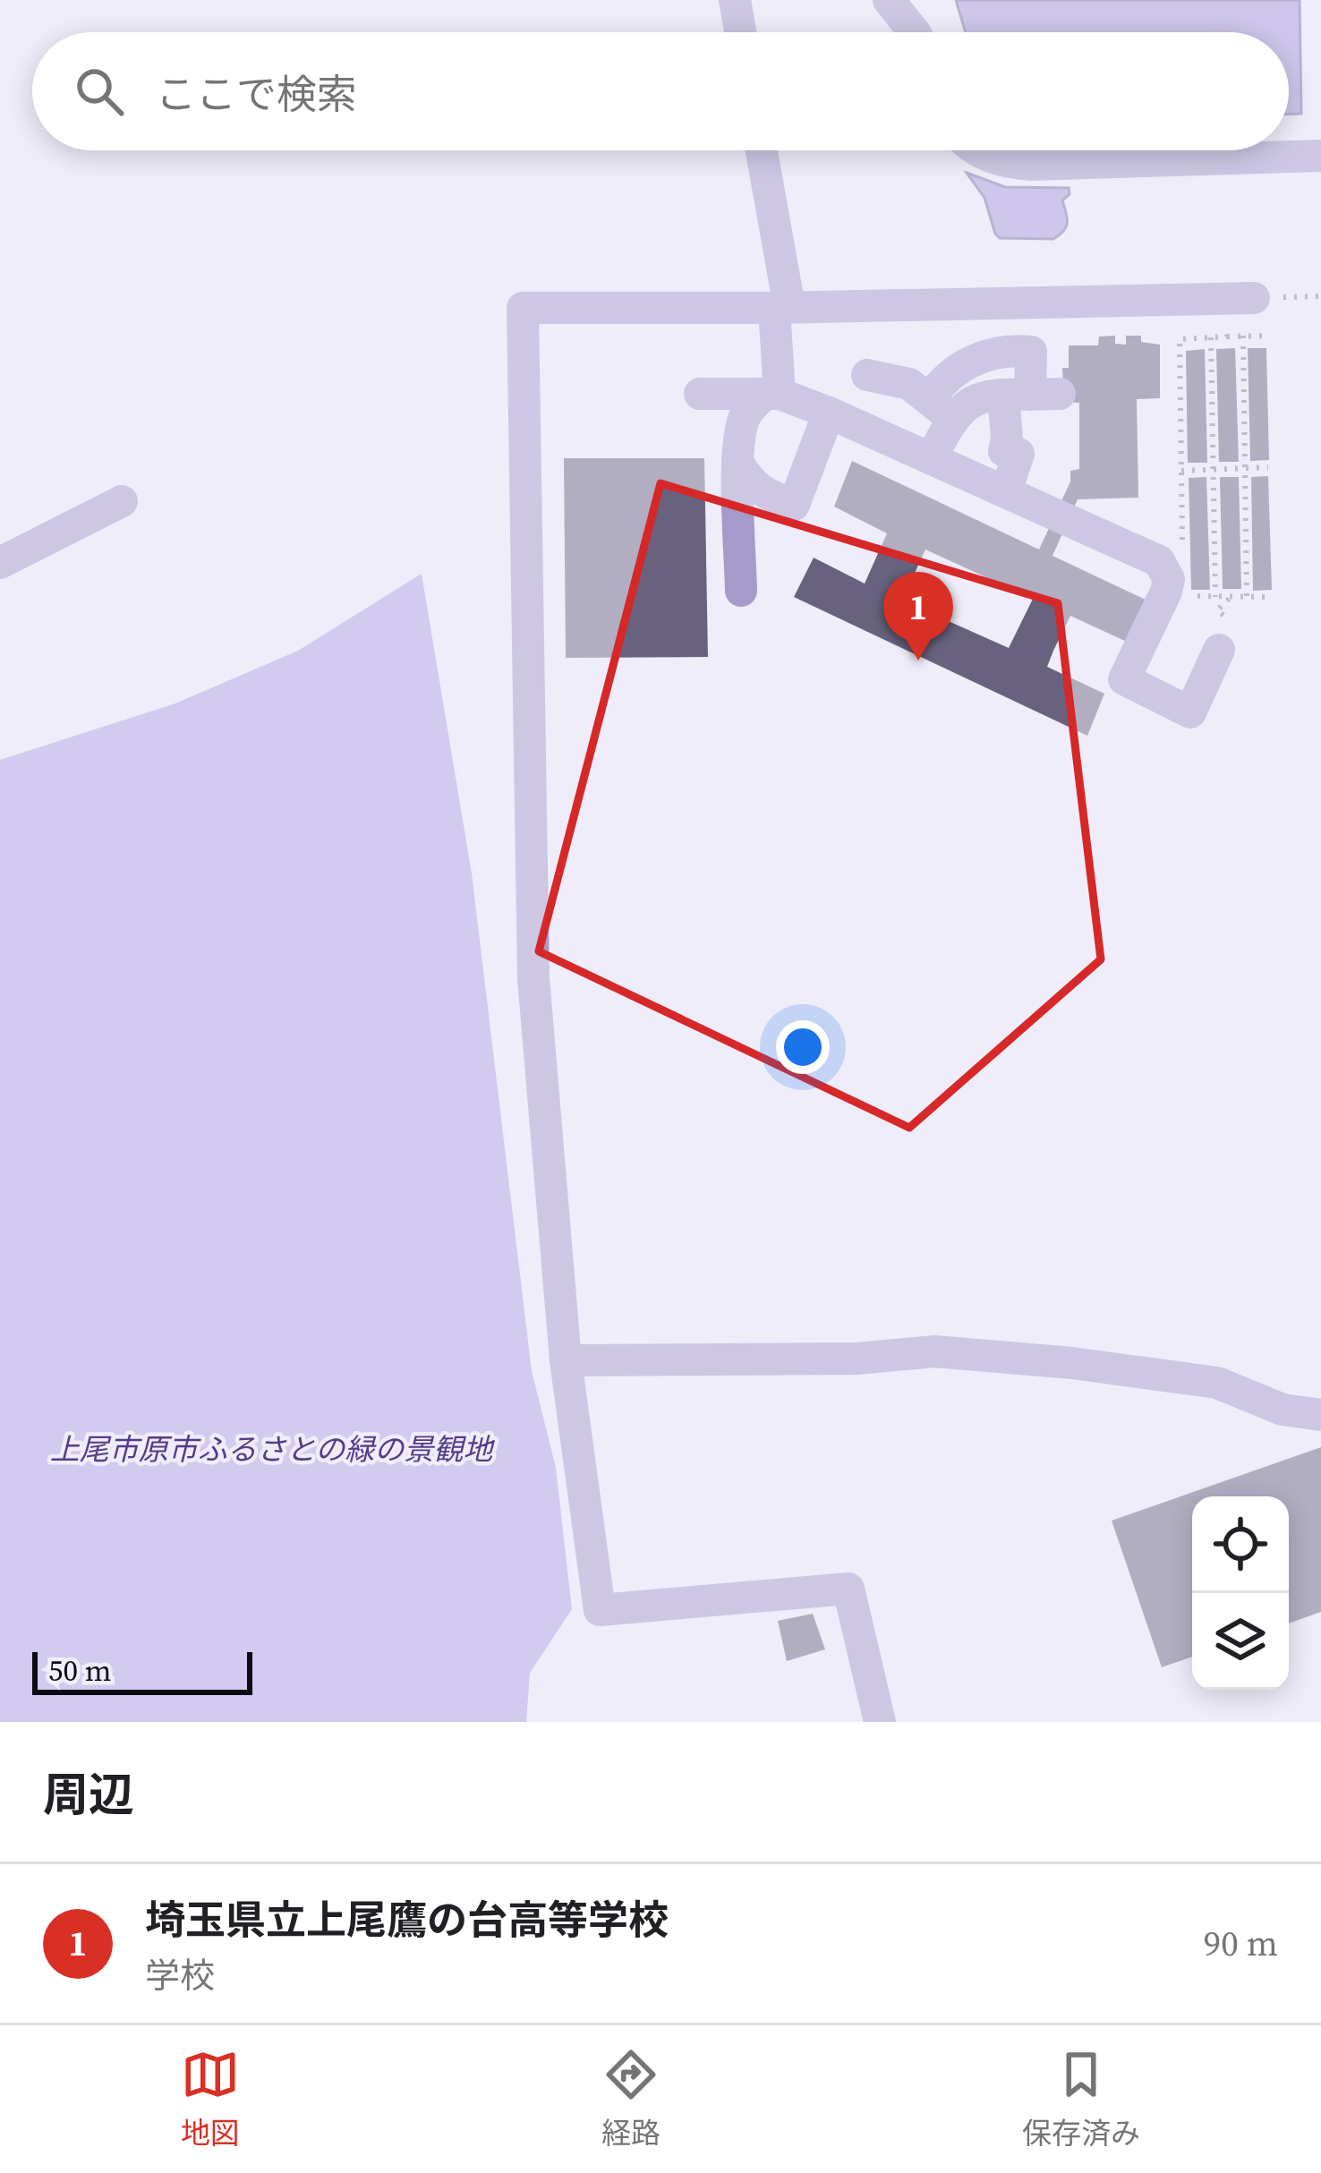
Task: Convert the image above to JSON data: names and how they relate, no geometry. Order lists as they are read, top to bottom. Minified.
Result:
{"parks":["上尾市原市ふるさとの緑の景観地"],"scale_bar":"50 m","page":{"search":"ここで検索","pins":"1","scale":"50 m","heading":"周辺","list":[{"mark":"1","name":"埼玉県立上尾鷹の台高等学校","note":"学校","value":"90 m"}],"nav":["地図","経路","保存済み"]}}
